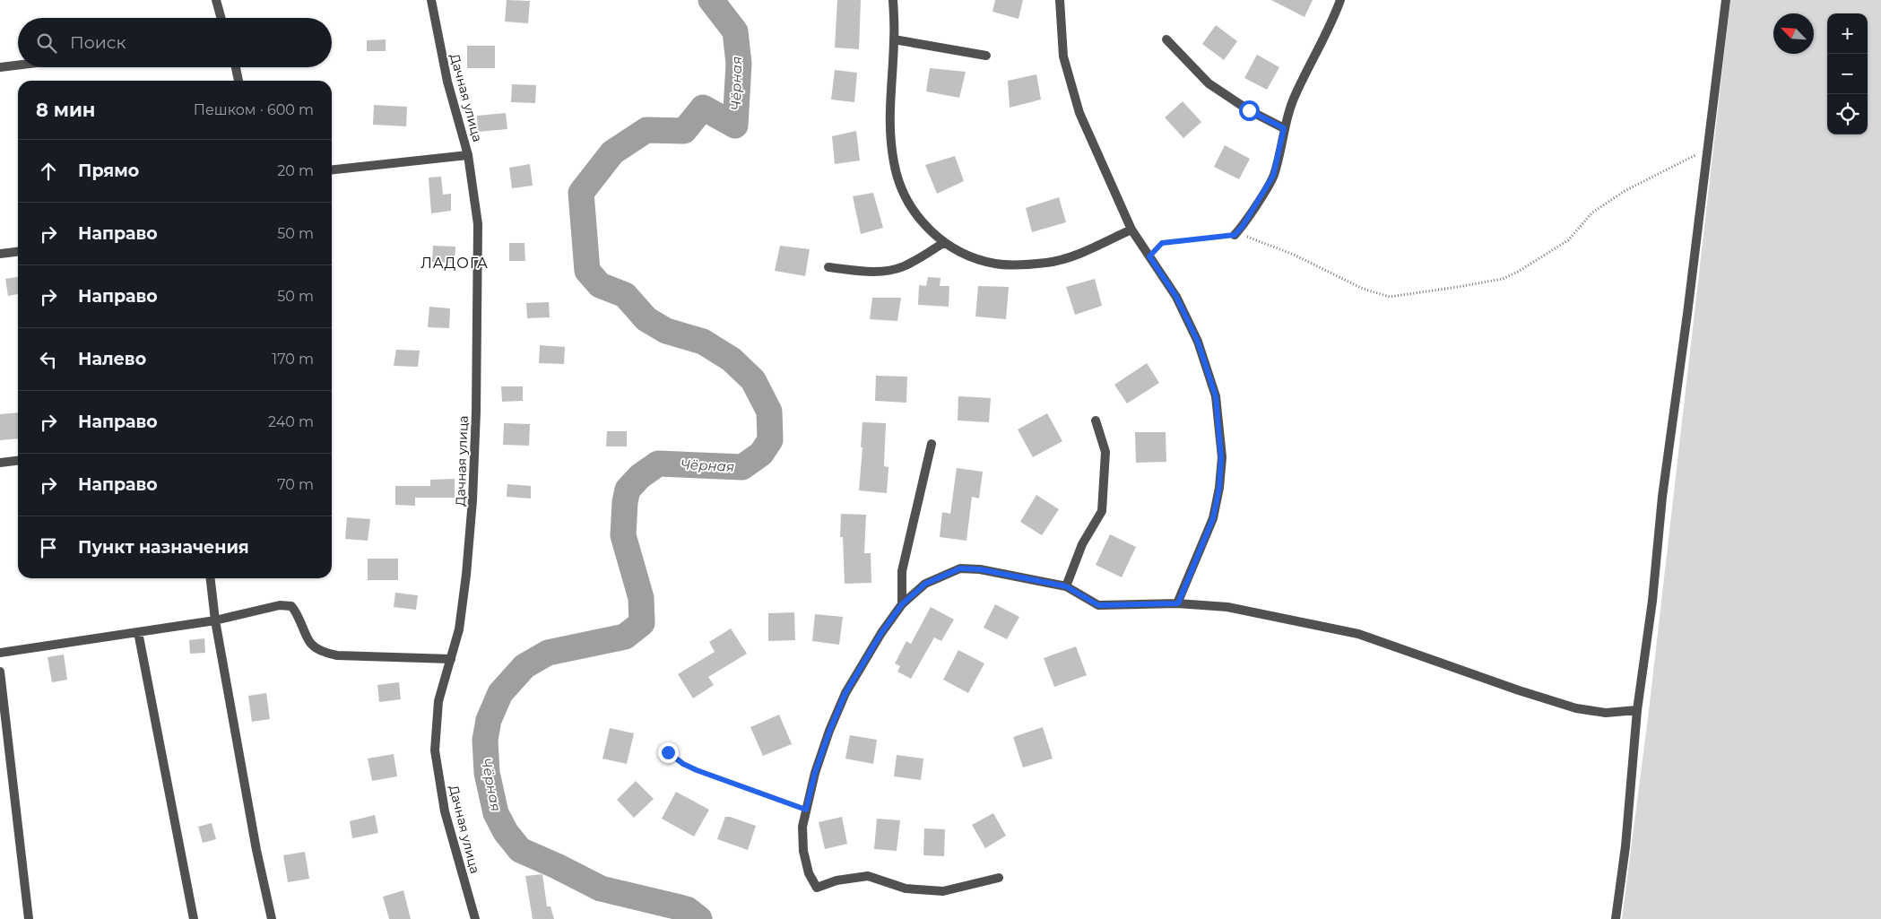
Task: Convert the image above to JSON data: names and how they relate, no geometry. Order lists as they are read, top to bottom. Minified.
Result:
{"streets":{"street":["Дачная улица"]},"districts":["ЛАДОГА"],"water":["Чёрная"],"north":"top left","page":{"map_buttons":["+","−"],"search":"Поиск","heading":["8 мин","Пешком · 600 m"],"list":[["Прямо","20 m"],["Направо","50 m"],["Направо","50 m"],["Налево","170 m"],["Направо","240 m"],["Направо","70 m"],"Пункт назначения"]}}
